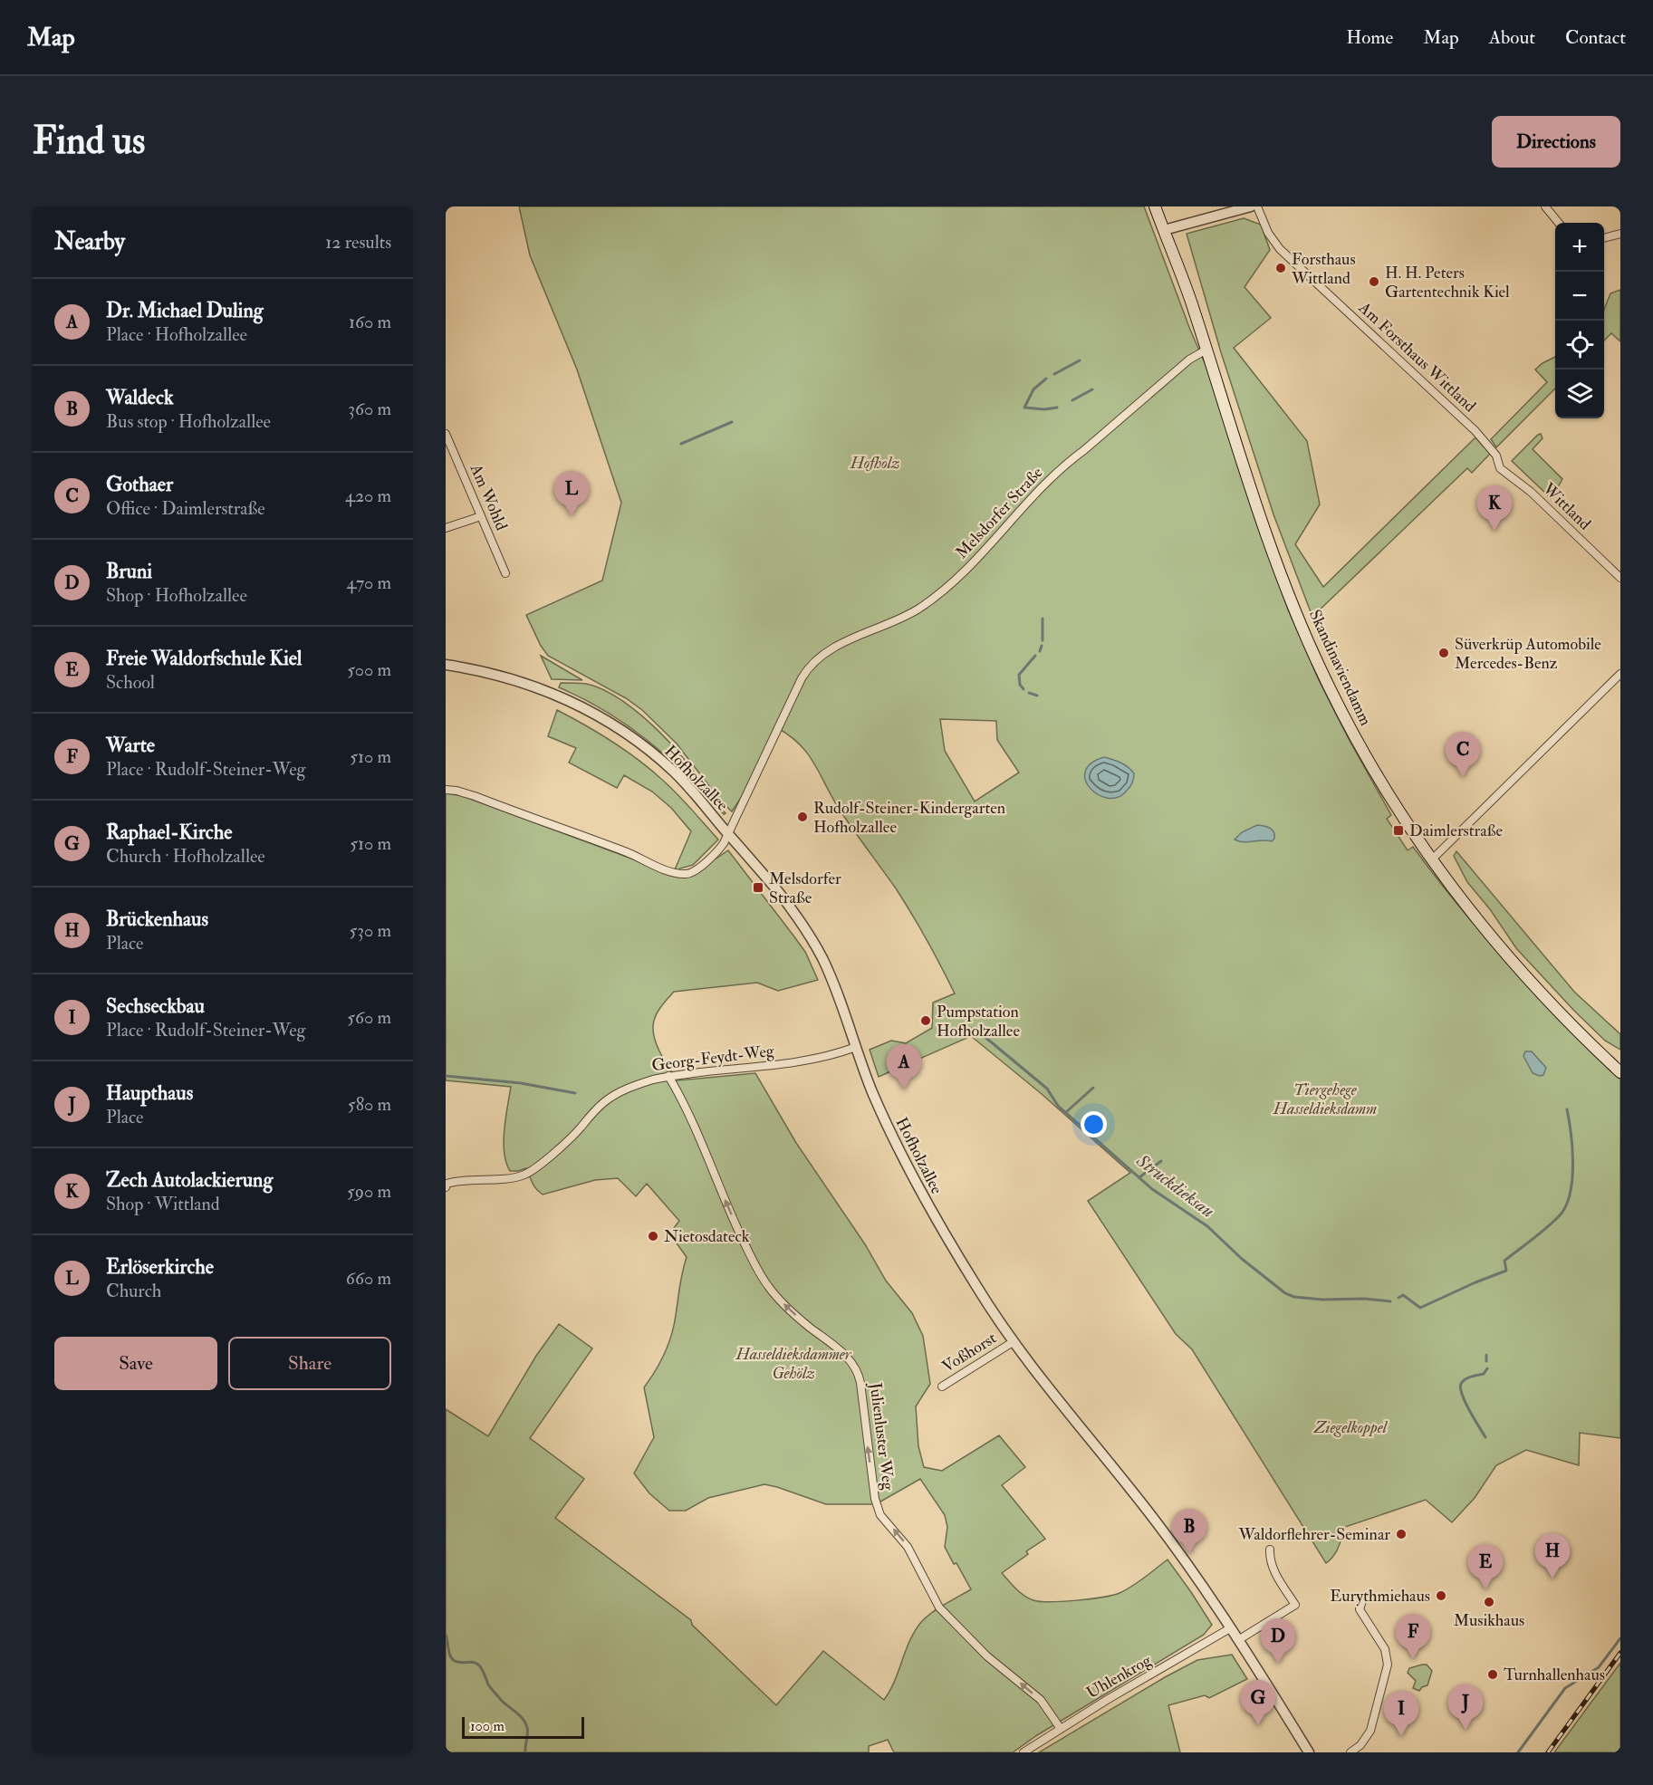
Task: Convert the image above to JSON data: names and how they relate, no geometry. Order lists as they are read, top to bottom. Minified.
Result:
{"streets":{"main road":["Skandinaviendamm"],"street":["Am Forsthaus Wittland","Am Wohld","Wittland","Melsdorfer Straße","Hofholzallee","Georg-Feydt-Weg","Voßhorst","Julienluster Weg","Uhlenkrog"]},"crossings":[["Am Forsthaus Wittland","Wittland"],["Melsdorfer Straße","Skandinaviendamm"],["Melsdorfer Straße","Hofholzallee"],["Hofholzallee","Georg-Feydt-Weg"],["Hofholzallee","Voßhorst"],["Hofholzallee","Uhlenkrog"],["Georg-Feydt-Weg","Julienluster Weg"],["Julienluster Weg","Uhlenkrog"]],"one_way":["Julienluster Weg"],"water":["Struckdieksau"],"parks":["Hofholz","Tiergehege Hasseldieksdamm","Hasseldieksdammer Gehölz","Ziegelkoppel"],"places":{"other":["Forsthaus Wittland","H. H. Peters Gartentechnik Kiel","Süverkrüp Automobile Mercedes-Benz","Rudolf-Steiner-Kindergarten Hofholzallee","Pumpstation Hofholzallee","Nietosdateck","Waldorflehrer-Seminar","Eurythmiehaus","Musikhaus","Turnhallenhaus"],"transit":["Daimlerstraße","Melsdorfer Straße"]},"scale_bar":"100 m","page":{"header":"Map","nav":["Home","Map","About","Contact"],"buttons":["Directions",["Save","Share"]],"title":"Find us","heading":["Nearby","12 results"],"map_buttons":["+","−"],"list":[{"mark":"A","name":"Dr. Michael Duling","note":"Place · Hofholzallee","value":"160 m"},{"mark":"B","name":"Waldeck","note":"Bus stop · Hofholzallee","value":"360 m"},{"mark":"C","name":"Gothaer","note":"Office · Daimlerstraße","value":"420 m"},{"mark":"D","name":"Bruni","note":"Shop · Hofholzallee","value":"470 m"},{"mark":"E","name":"Freie Waldorfschule Kiel","note":"School","value":"500 m"},{"mark":"F","name":"Warte","note":"Place · Rudolf-Steiner-Weg","value":"510 m"},{"mark":"G","name":"Raphael-Kirche","note":"Church · Hofholzallee","value":"510 m"},{"mark":"H","name":"Brückenhaus","note":"Place","value":"530 m"},{"mark":"I","name":"Sechseckbau","note":"Place · Rudolf-Steiner-Weg","value":"560 m"},{"mark":"J","name":"Haupthaus","note":"Place","value":"580 m"},{"mark":"K","name":"Zech Autolackierung","note":"Shop · Wittland","value":"590 m"},{"mark":"L","name":"Erlöserkirche","note":"Church","value":"660 m"}],"pins":["L","K","C","A","B","H","E","F","D","G","J","I"],"scale":"100 m"}}
